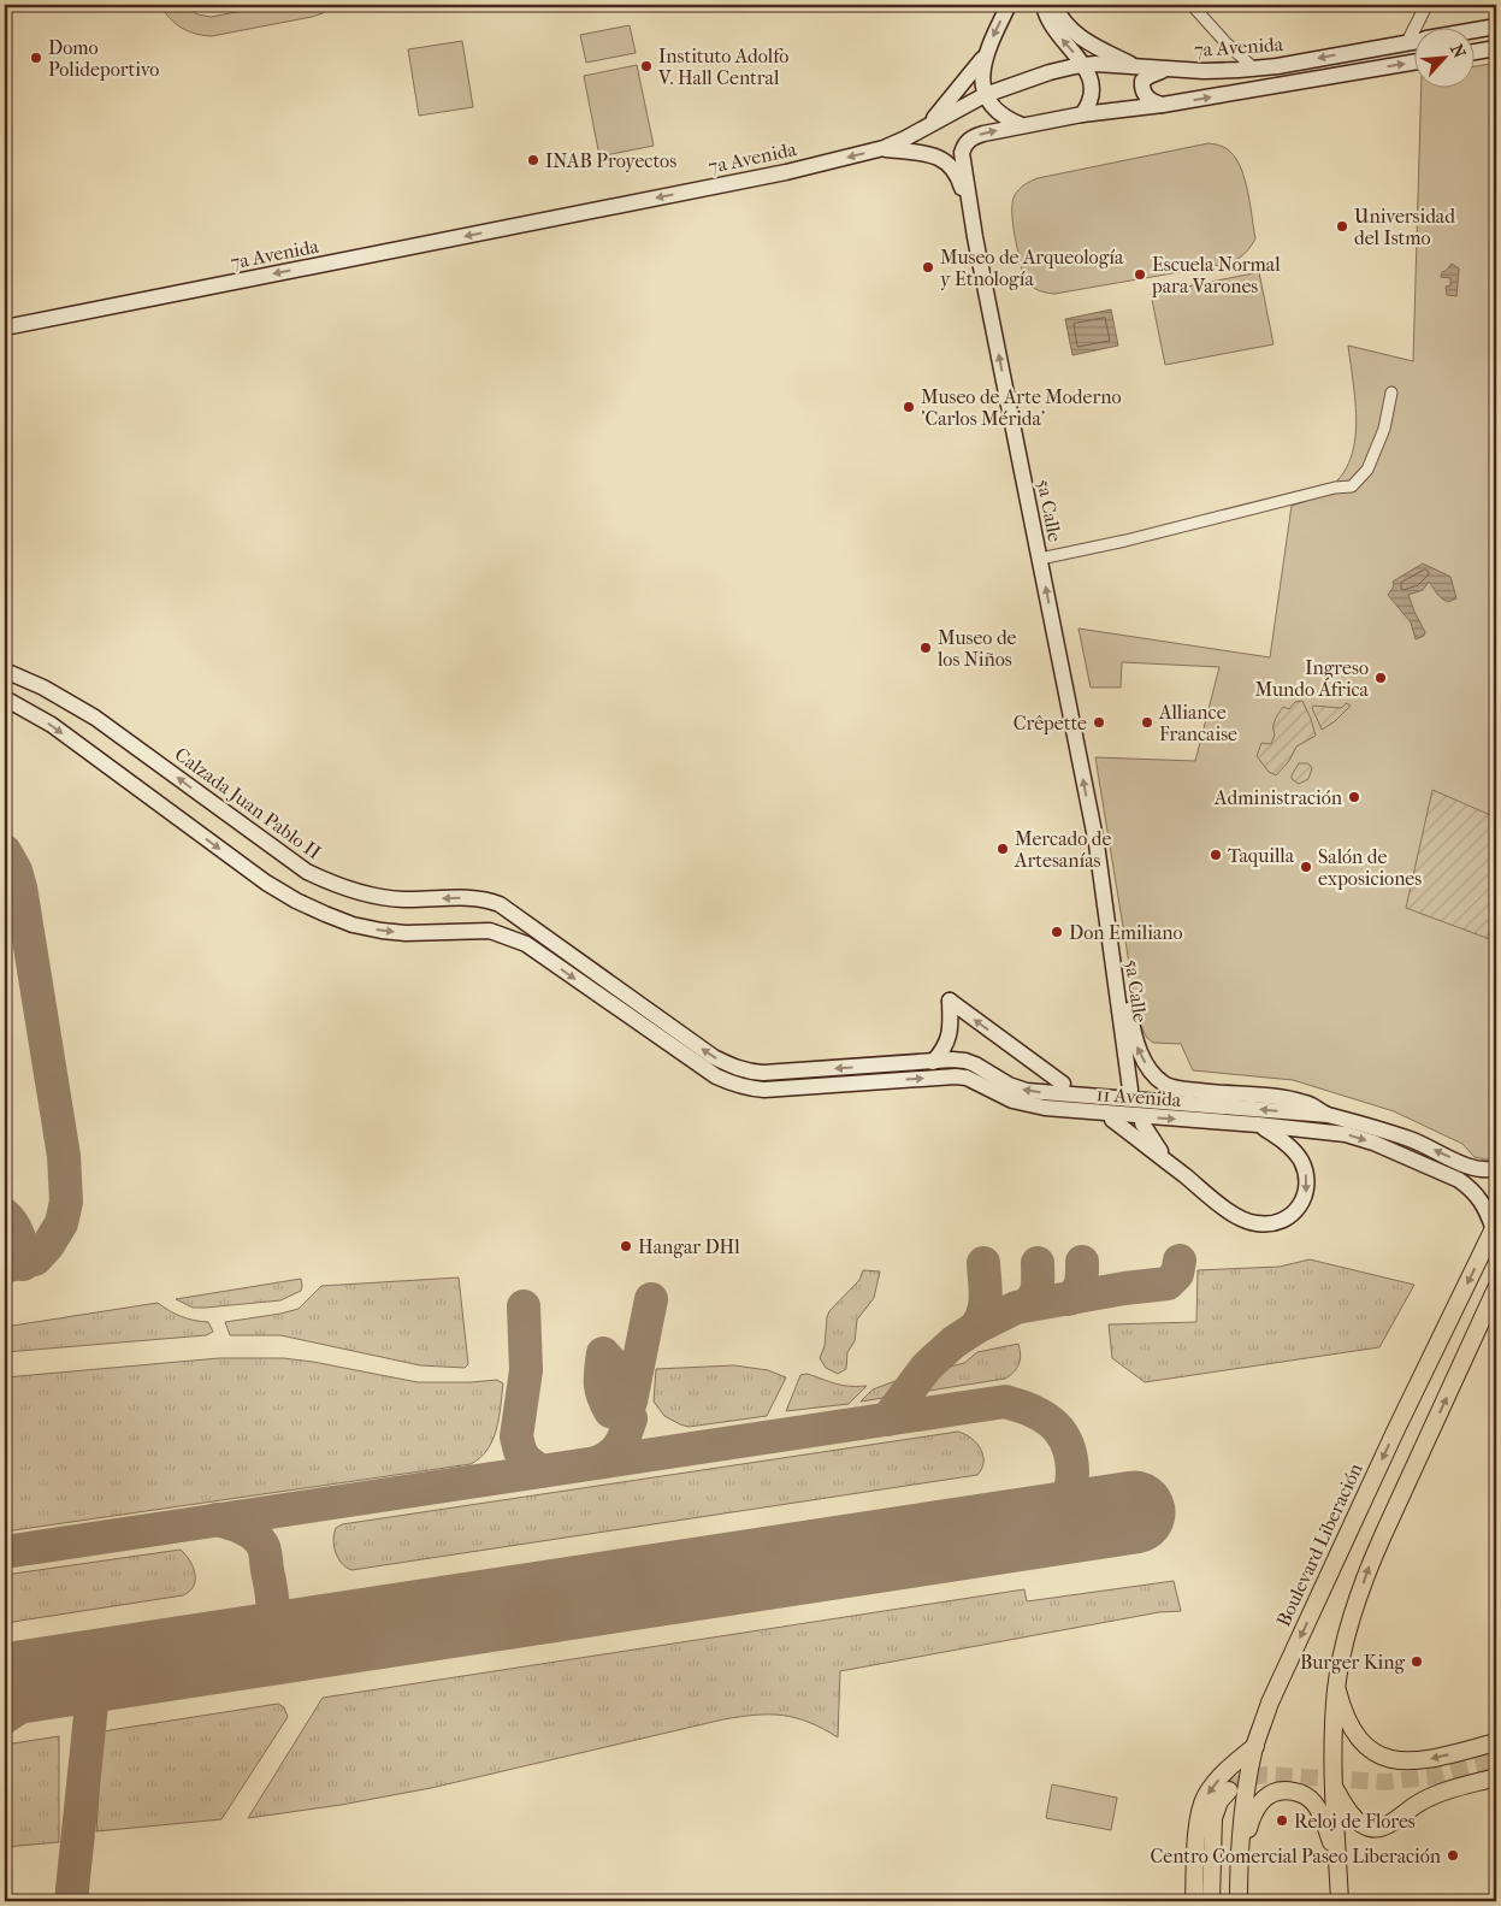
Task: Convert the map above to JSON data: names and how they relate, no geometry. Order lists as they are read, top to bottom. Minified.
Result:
{"streets":{"main road":["7a Avenida","5a Calle","Calzada Juan Pablo II","11 Avenida","Boulevard Liberación"]},"crossings":[["7a Avenida","5a Calle"],["Calzada Juan Pablo II","11 Avenida"],["11 Avenida","Boulevard Liberación"]],"one_way":["5a Calle","Calzada Juan Pablo II"],"places":["Domo Polideportivo","Instituto Adolfo V. Hall Central","INAB Proyectos","Universidad del Istmo","Museo de Arqueología y Etnología","Escuela Normal para Varones","Museo de Arte Moderno 'Carlos Mérida'","Museo de los Niños","Ingreso Mundo África","Crêpette","Alliance Francaise","Administración","Mercado de Artesanías","Taquilla","Salón de exposiciones","Don Emiliano","Hangar DHl","Burger King","Reloj de Flores","Centro Comercial Paseo Liberación"],"north":"top right"}
